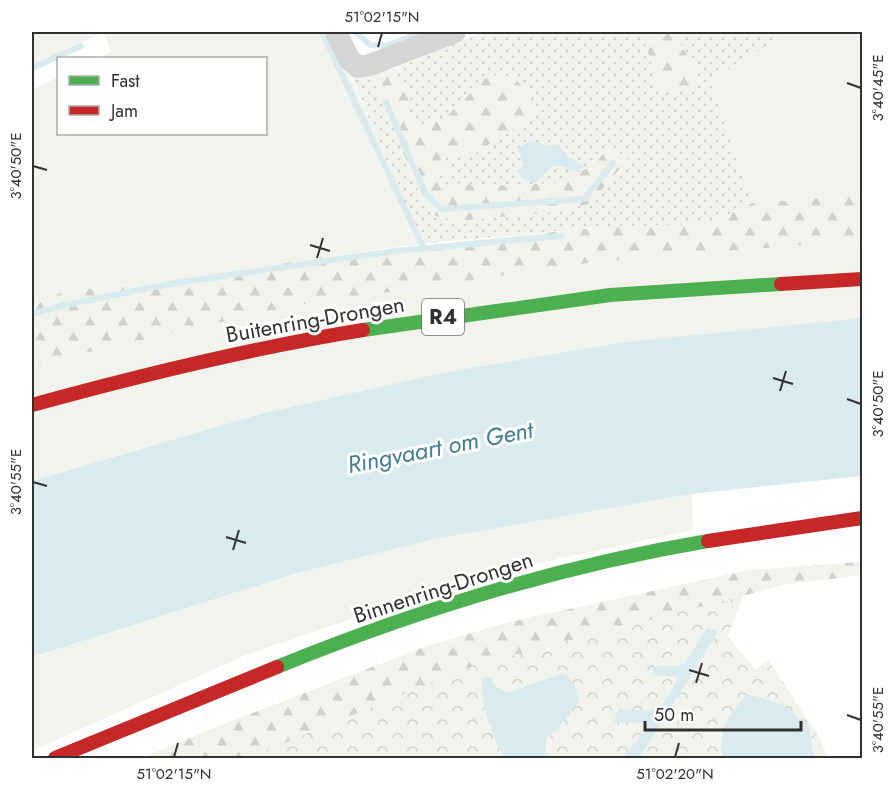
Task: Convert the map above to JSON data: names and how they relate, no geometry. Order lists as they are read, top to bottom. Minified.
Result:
{"streets":{"highway":["R4","Buitenring-Drongen","Binnenring-Drongen"]},"water":["Ringvaart om Gent"],"legend":["Fast","Jam"],"scale_bar":"50 m","coordinates":["51°02'15\"N","3°40'45\"E","3°40'50\"E","3°40'55\"E","51°02'20\"N"]}
